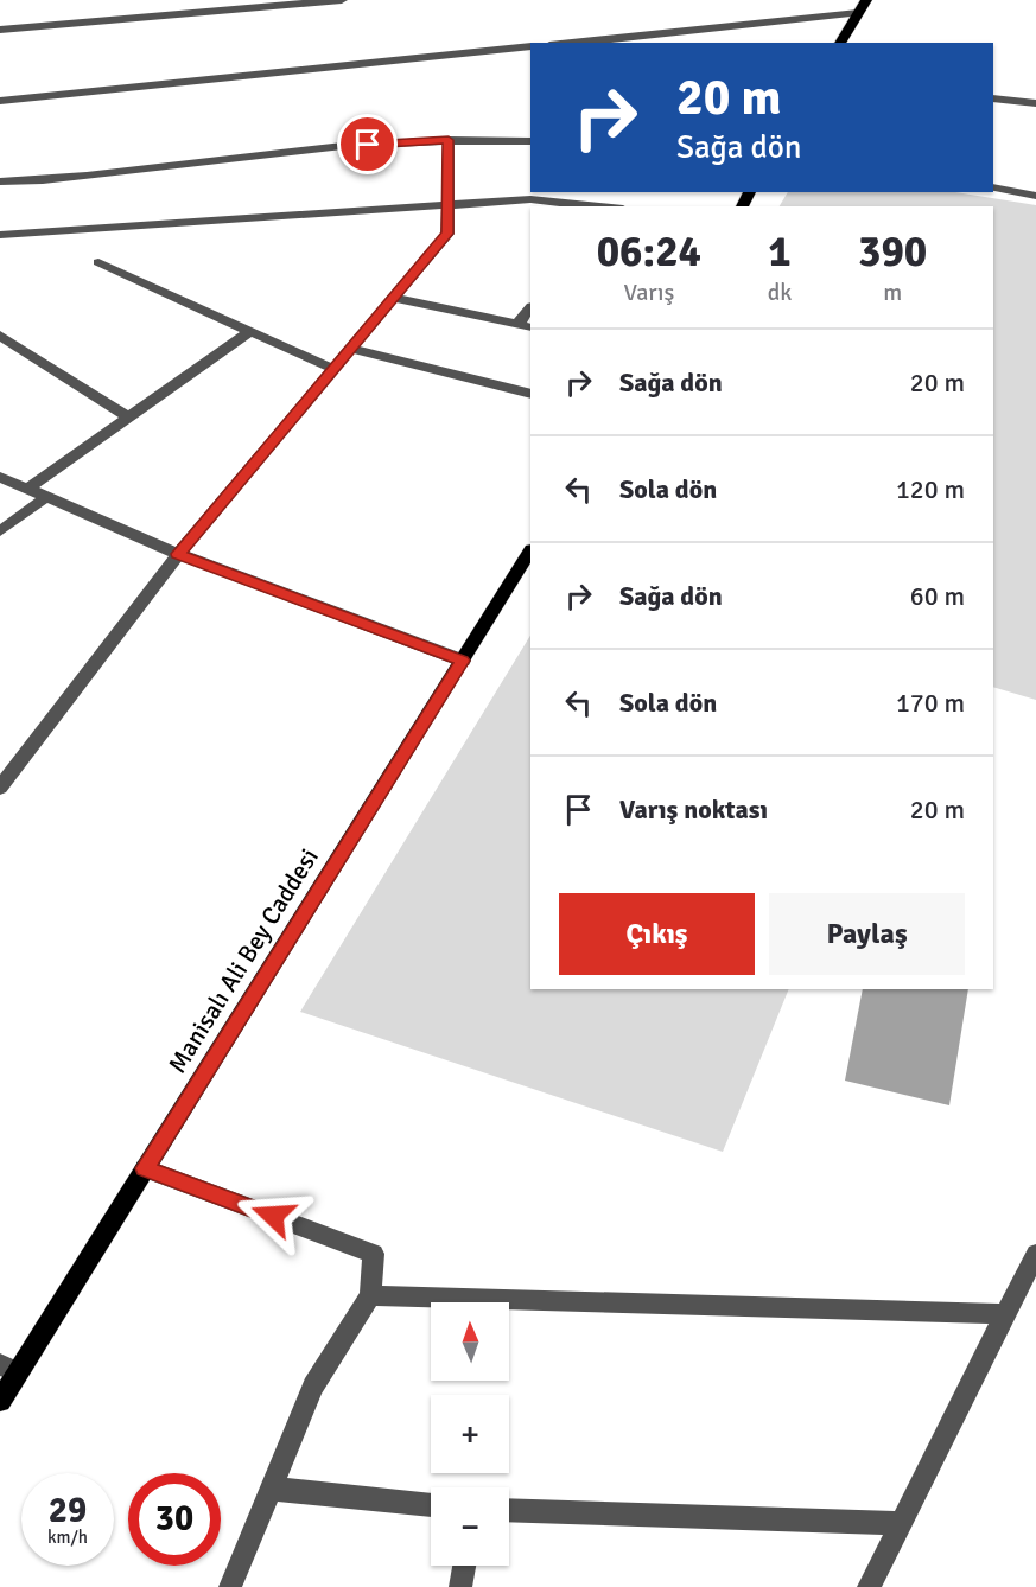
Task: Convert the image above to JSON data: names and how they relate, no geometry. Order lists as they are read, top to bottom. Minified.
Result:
{"streets":{"main road":["Manisalı Ali Bey Caddesi"]},"north":"top","page":{"turn":["20 m","Sağa dön"],"eta":["06:24","Varış","1","dk","390","m"],"list":[{"name":"Sağa dön","value":"20 m"},{"name":"Sola dön","value":"120 m"},{"name":"Sağa dön","value":"60 m"},{"name":"Sola dön","value":"170 m"},{"name":"Varış noktası","value":"20 m"}],"buttons":["Çıkış","Paylaş"],"map_buttons":["+","−"],"speed":"29 km/h","limit":"30"}}
